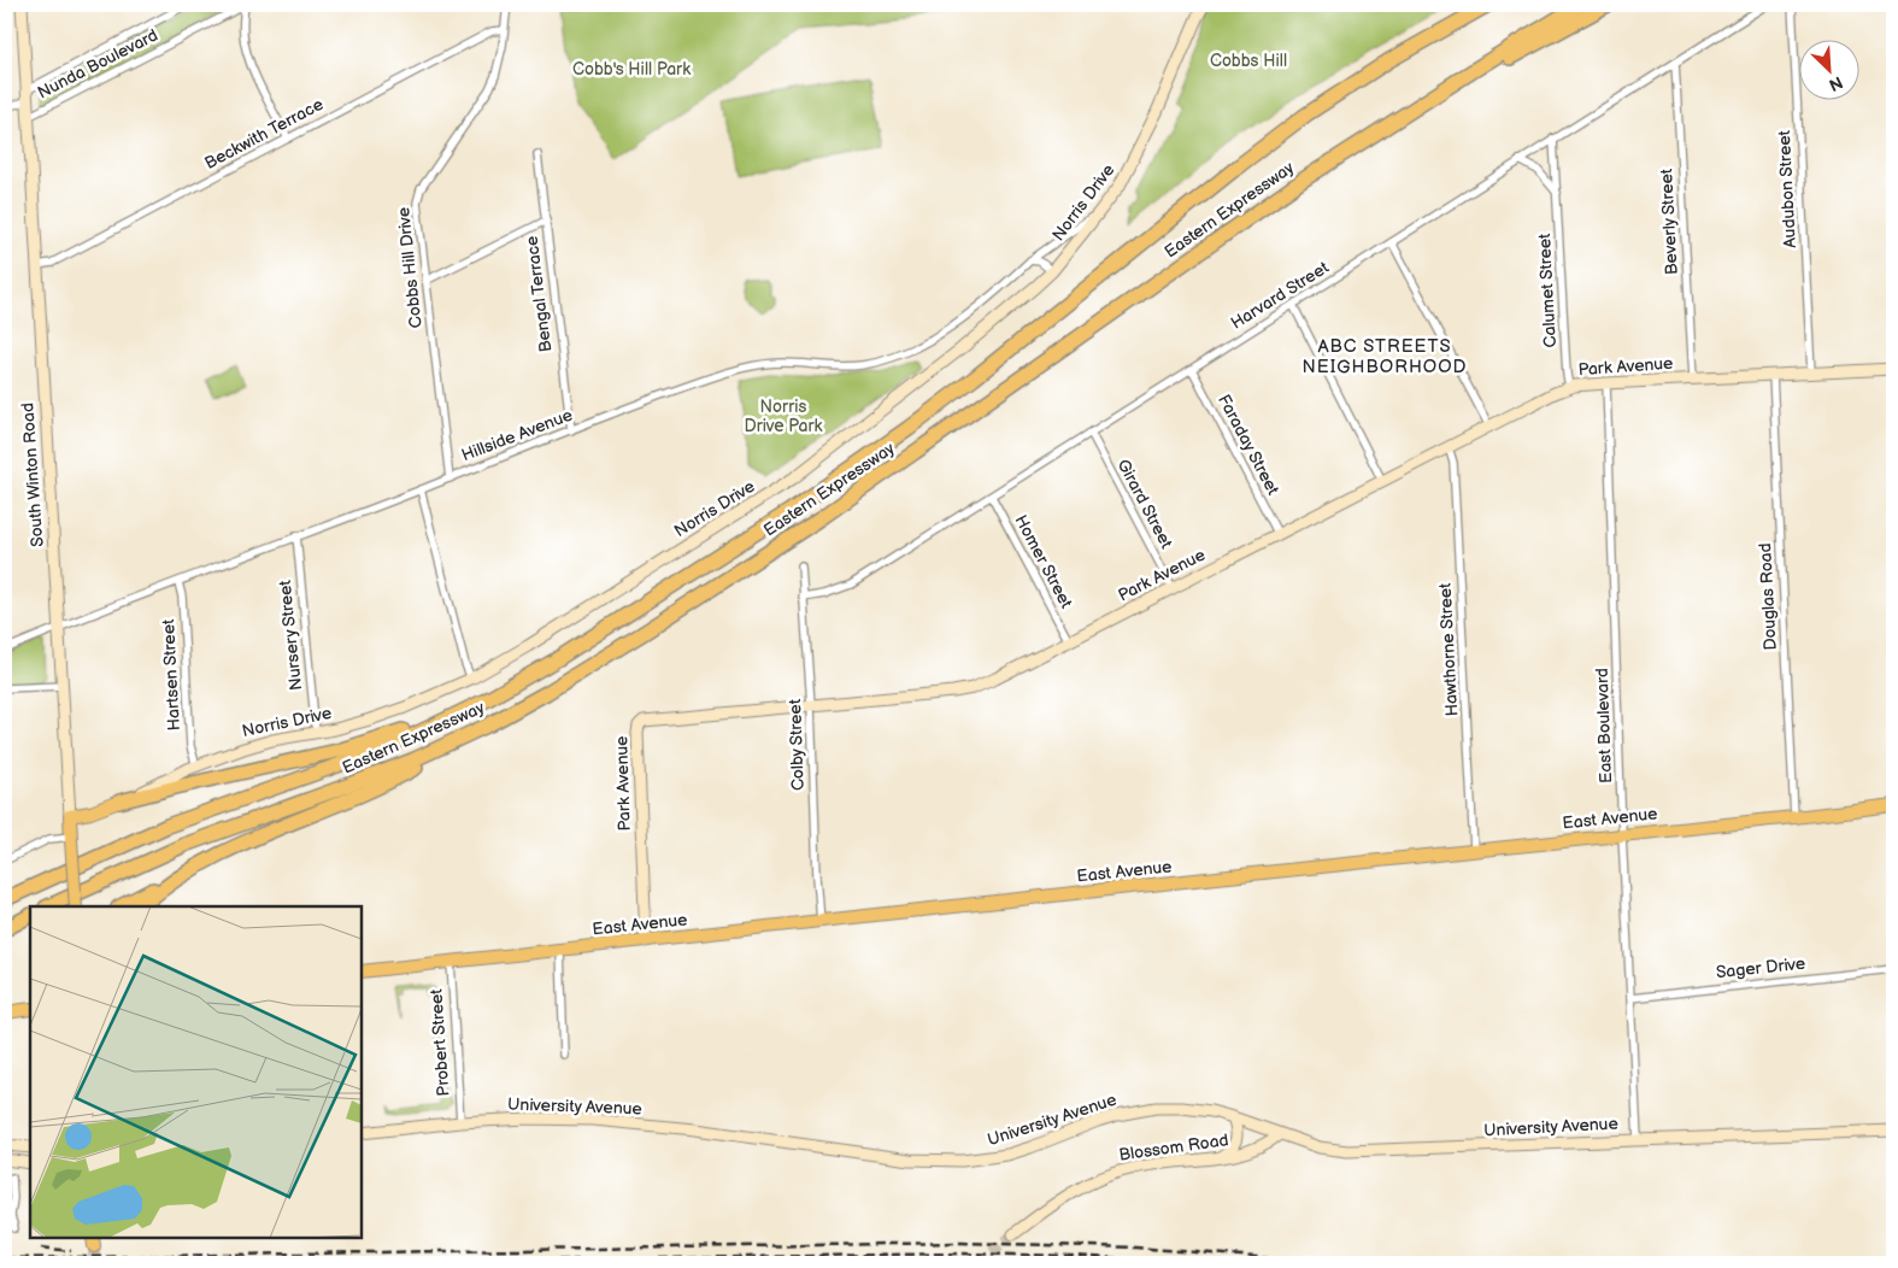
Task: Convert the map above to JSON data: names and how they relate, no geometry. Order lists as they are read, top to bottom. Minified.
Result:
{"streets":{"highway":["Eastern Expressway"],"main road":["Norris Drive","South Winton Road","East Avenue"],"street":["Nunda Boulevard","Beckwith Terrace","Audubon Street","Beverly Street","Cobbs Hill Drive","Calumet Street","Bengal Terrace","Harvard Street","Park Avenue","Hillside Avenue","Faraday Street","Girard Street","Homer Street","Douglas Road","Nursery Street","Hawthorne Street","Hartsen Street","East Boulevard","Colby Street","Sager Drive","Probert Street","University Avenue","Blossom Road"]},"crossings":[["Nunda Boulevard","South Winton Road"],["Beckwith Terrace","Cobbs Hill Drive"],["Beckwith Terrace","South Winton Road"],["Audubon Street","Park Avenue"],["Norris Drive","Hillside Avenue"],["Norris Drive","South Winton Road"],["Norris Drive","Nursery Street"],["Norris Drive","Hartsen Street"],["Beverly Street","Harvard Street"],["Beverly Street","Park Avenue"],["Cobbs Hill Drive","Hillside Avenue"],["Calumet Street","Harvard Street"],["Calumet Street","Park Avenue"],["Bengal Terrace","Hillside Avenue"],["Harvard Street","Faraday Street"],["Harvard Street","Girard Street"],["Harvard Street","Homer Street"],["Harvard Street","Colby Street"],["Park Avenue","Faraday Street"],["Park Avenue","Girard Street"],["Park Avenue","Homer Street"],["Park Avenue","Douglas Road"],["Park Avenue","Hawthorne Street"],["Park Avenue","East Boulevard"],["Park Avenue","Colby Street"],["Park Avenue","East Avenue"],["Hillside Avenue","South Winton Road"],["Hillside Avenue","Nursery Street"],["Hillside Avenue","Hartsen Street"],["Douglas Road","East Avenue"],["Hawthorne Street","East Avenue"],["East Boulevard","East Avenue"],["East Boulevard","Sager Drive"],["East Boulevard","University Avenue"],["Colby Street","East Avenue"],["East Avenue","Probert Street"],["Probert Street","University Avenue"],["University Avenue","Blossom Road"]],"districts":["ABC STREETS NEIGHBORHOOD"],"parks":["Cobbs Hill","Cobb's Hill Park","Norris Drive Park"],"north":"bottom right"}
